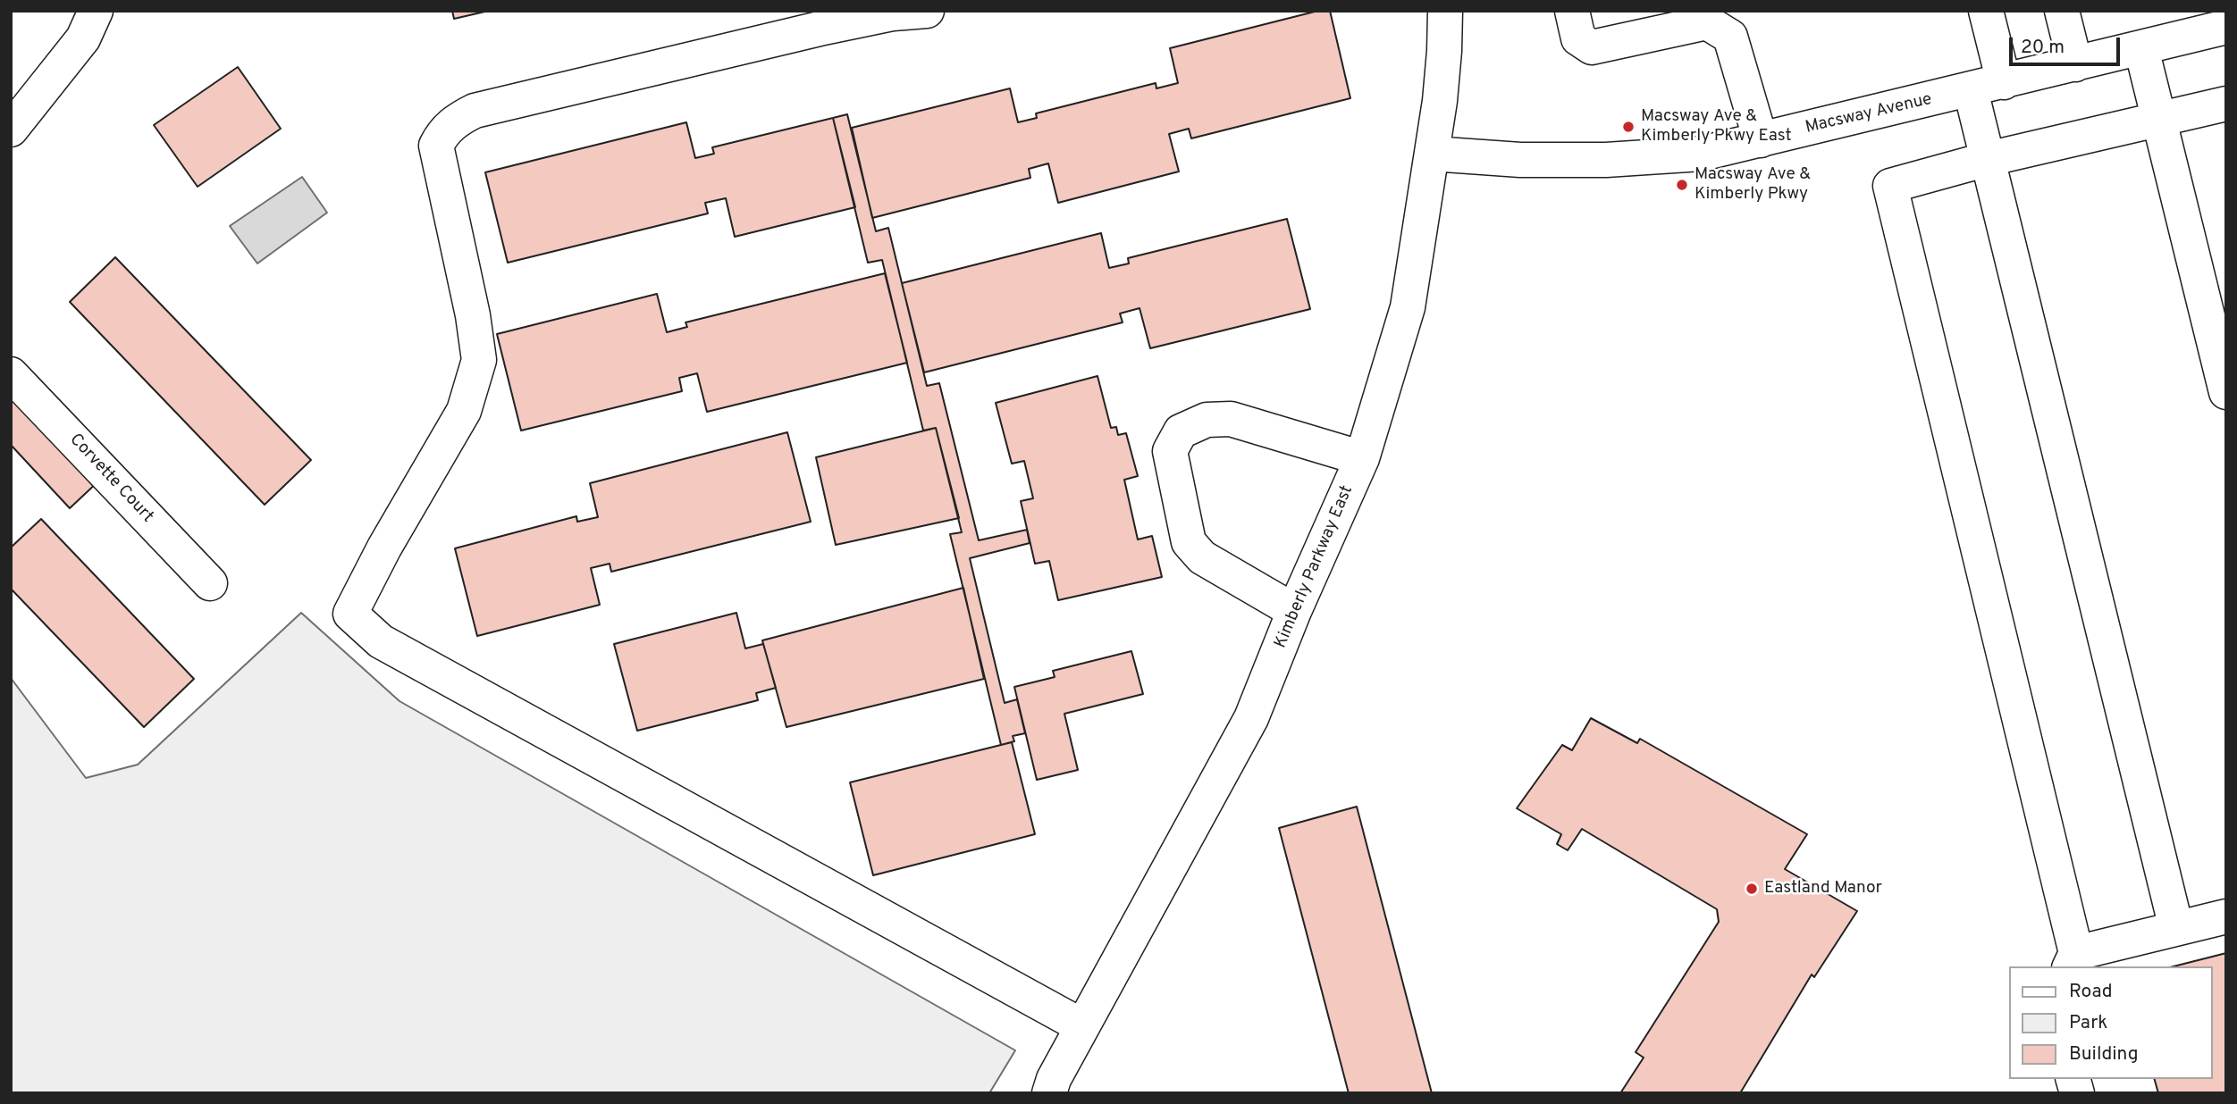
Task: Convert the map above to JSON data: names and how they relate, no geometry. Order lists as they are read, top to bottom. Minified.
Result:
{"streets":{"street":["Macsway Avenue","Corvette Court","Kimberly Parkway East"]},"crossings":[["Macsway Avenue","Kimberly Parkway East"]],"places":["Macsway Ave & Kimberly Pkwy East","Macsway Ave & Kimberly Pkwy","Eastland Manor"],"legend":["Road","Park","Building"],"scale_bar":"20 m"}
